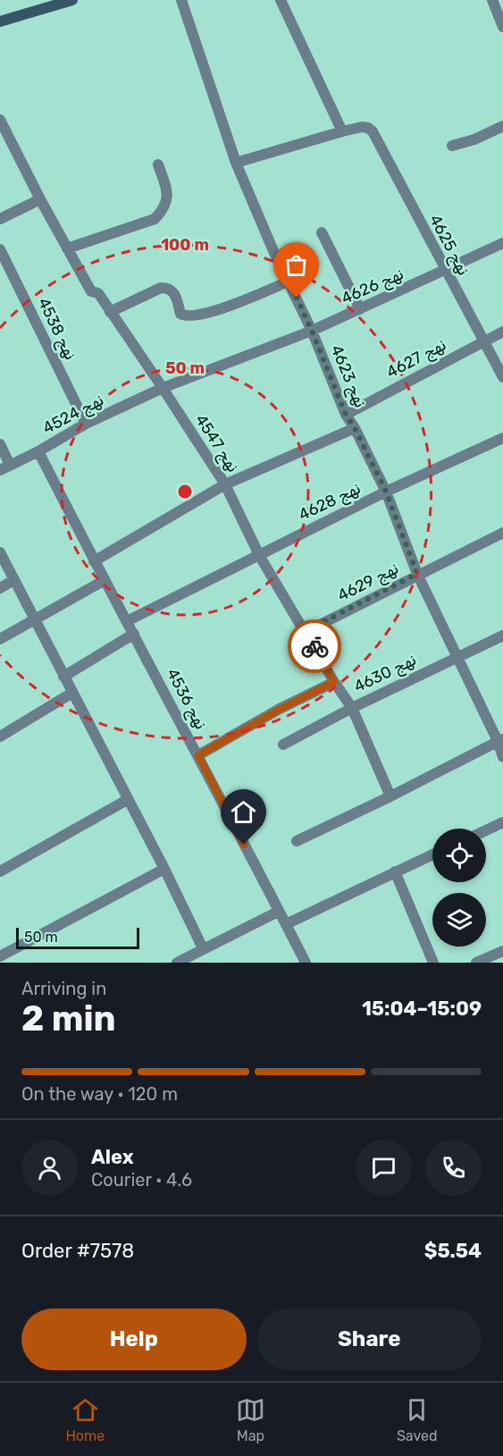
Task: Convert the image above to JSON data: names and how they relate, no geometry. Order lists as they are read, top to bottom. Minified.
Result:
{"streets":{"street":["نهج 4625","نهج 4626","نهج 4538","نهج 4627","نهج 4623","نهج 4524","نهج 4547","نهج 4628","نهج 4629","نهج 4630","نهج 4536"]},"crossings":[["نهج 4625","نهج 4626"],["نهج 4625","نهج 4627"],["نهج 4626","نهج 4623"],["نهج 4626","نهج 4524"],["نهج 4626","نهج 4547"],["نهج 4538","نهج 4524"],["نهج 4627","نهج 4623"],["نهج 4623","نهج 4628"],["نهج 4623","نهج 4629"],["نهج 4623","نهج 4630"],["نهج 4524","نهج 4547"],["نهج 4524","نهج 4536"],["نهج 4547","نهج 4628"],["نهج 4547","نهج 4629"],["نهج 4547","نهج 4630"],["نهج 4628","نهج 4536"]],"scale_bar":"50 m","page":{"scale":"50 m","heading":["2 min","Arriving in","15:04–15:09"],"panel":["Alex","Courier · 4.6","Order #7578","$5.54"],"bar":"On the way · 120 m","buttons":["Help","Share"],"tabs":["Home","Map","Saved"]},"rings":["100 m","50 m"]}
